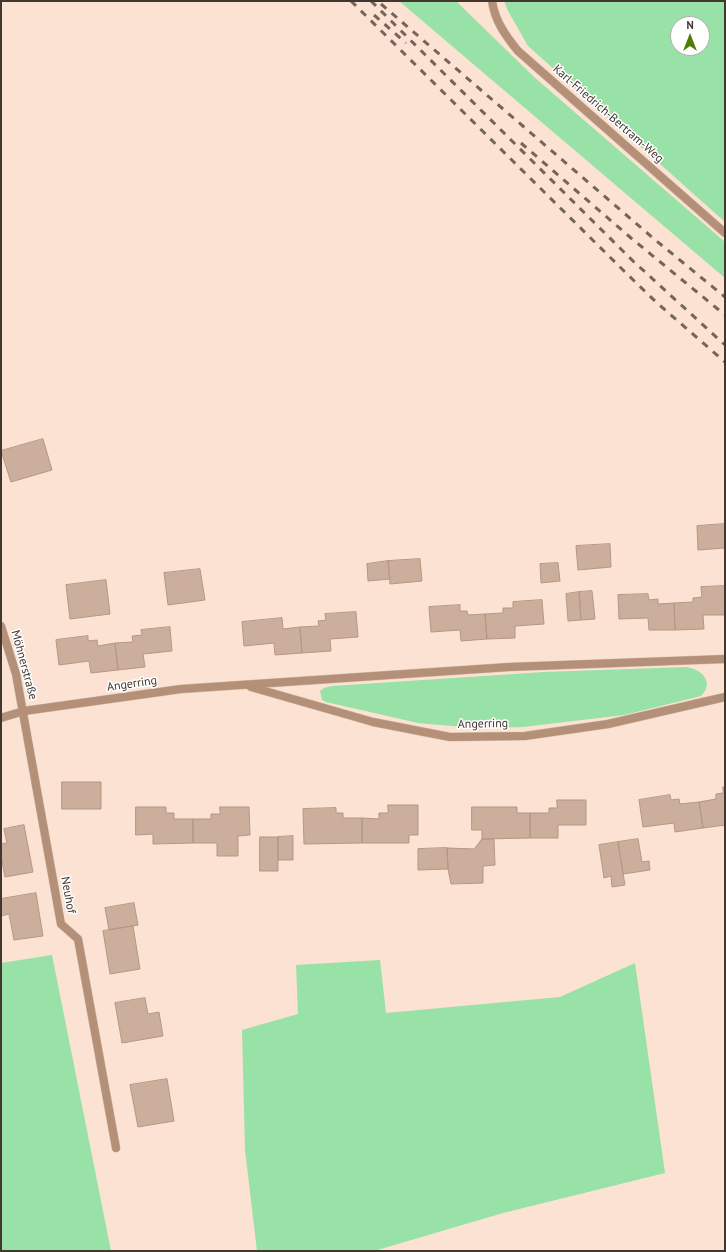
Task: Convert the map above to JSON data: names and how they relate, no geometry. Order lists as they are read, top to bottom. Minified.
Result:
{"streets":{"street":["Karl-Friedrich-Bertram-Weg","Möhnerstraße","Angerring","Neuhof"]},"crossings":[["Möhnerstraße","Angerring"],["Möhnerstraße","Neuhof"],["Angerring","Neuhof"]],"north":"top"}
